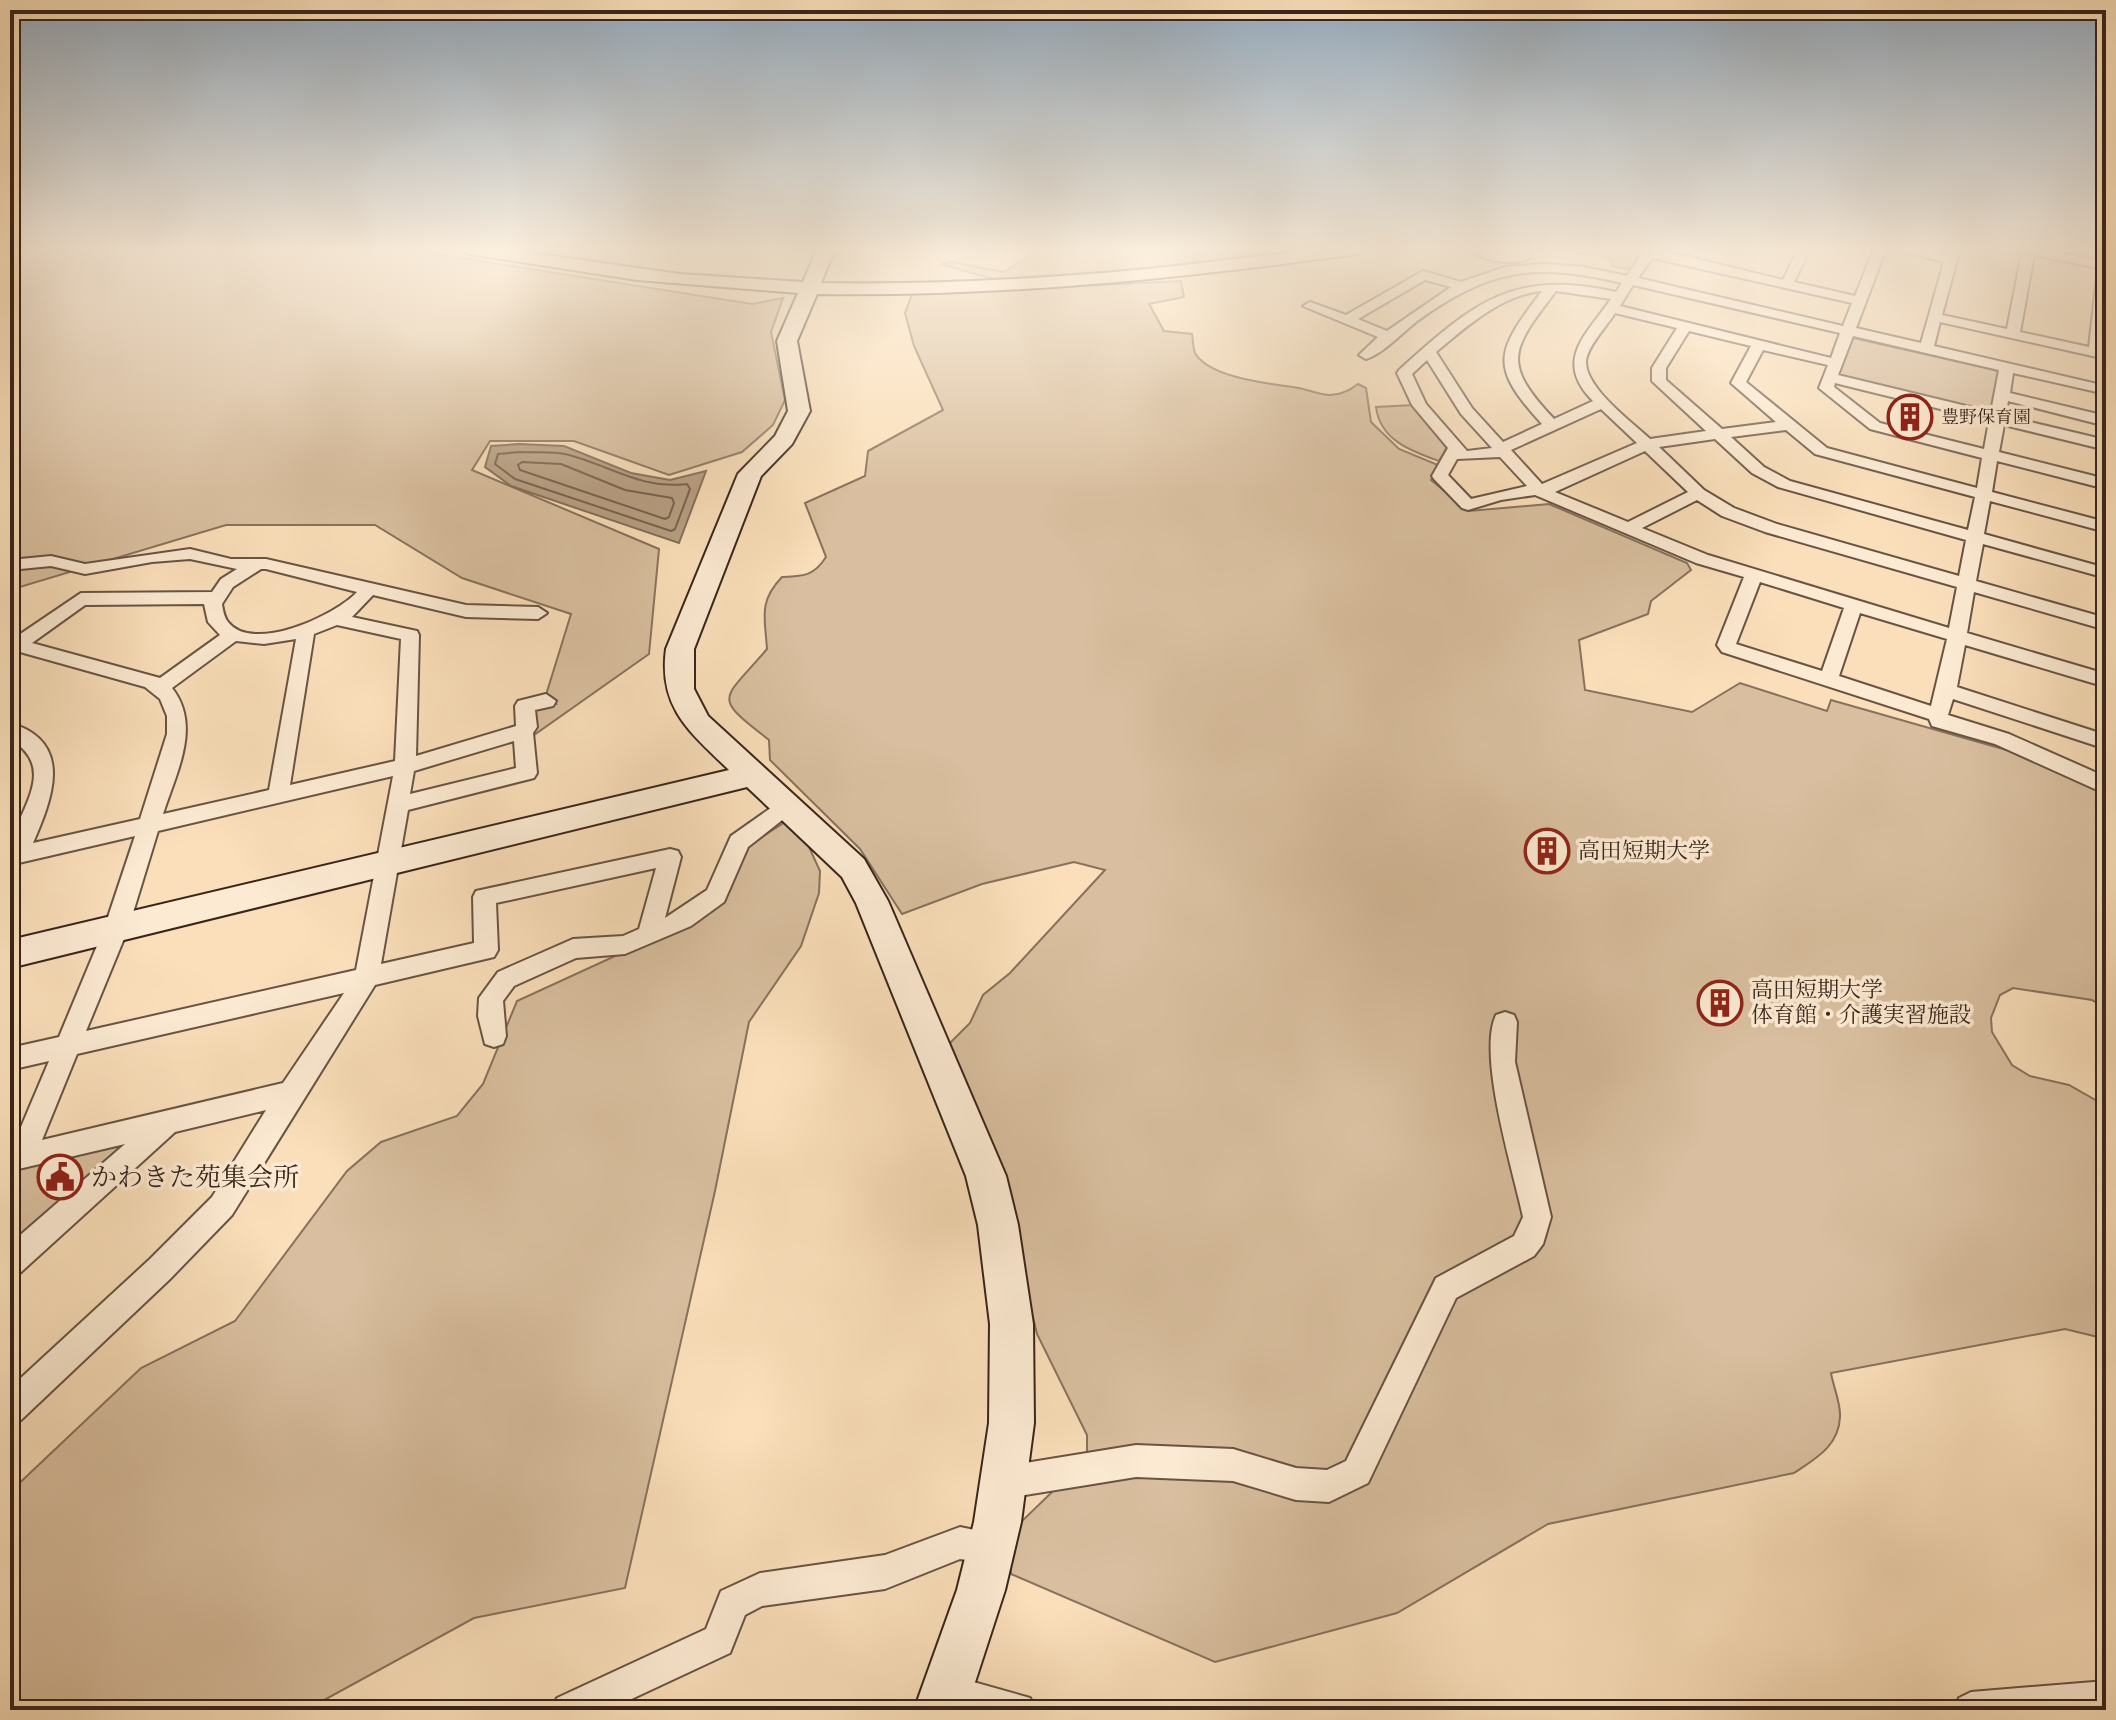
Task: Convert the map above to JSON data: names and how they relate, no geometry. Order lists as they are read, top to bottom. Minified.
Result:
{"places":{"building":["豊野保育園","高田短期大学","高田短期大学 体育館・介護実習施設"],"public building":["かわきた苑集会所"]}}
